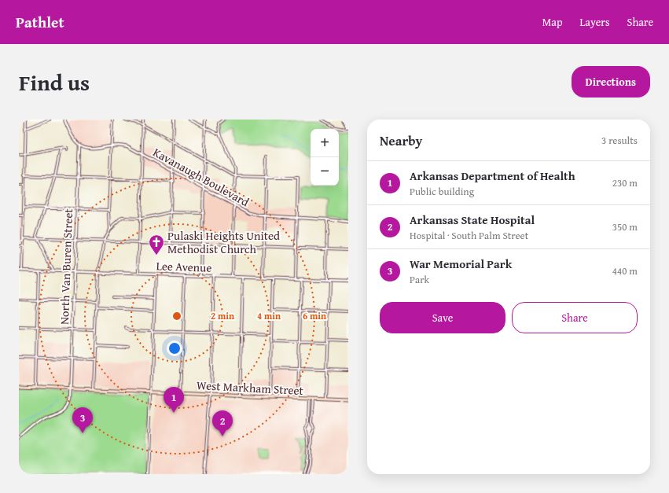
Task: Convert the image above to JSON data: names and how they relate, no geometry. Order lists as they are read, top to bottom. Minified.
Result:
{"streets":{"main road":["West Markham Street"],"street":["Kavanaugh Boulevard","North Van Buren Street","Lee Avenue"]},"crossings":[["Kavanaugh Boulevard","North Van Buren Street"],["North Van Buren Street","Lee Avenue"],["North Van Buren Street","West Markham Street"]],"places":{"church":["Pulaski Heights United Methodist Church"]},"page":{"header":"Pathlet","nav":["Map","Layers","Share"],"title":"Find us","buttons":["Directions",["Save","Share"]],"heading":["Nearby","3 results"],"map_buttons":["+","−"],"list":[{"mark":"1","name":"Arkansas Department of Health","note":"Public building","value":"230 m"},{"mark":"2","name":"Arkansas State Hospital","note":"Hospital · South Palm Street","value":"350 m"},{"mark":"3","name":"War Memorial Park","note":"Park","value":"440 m"}],"pins":["1","3","2"]},"rings":["2 min","4 min","6 min"]}
